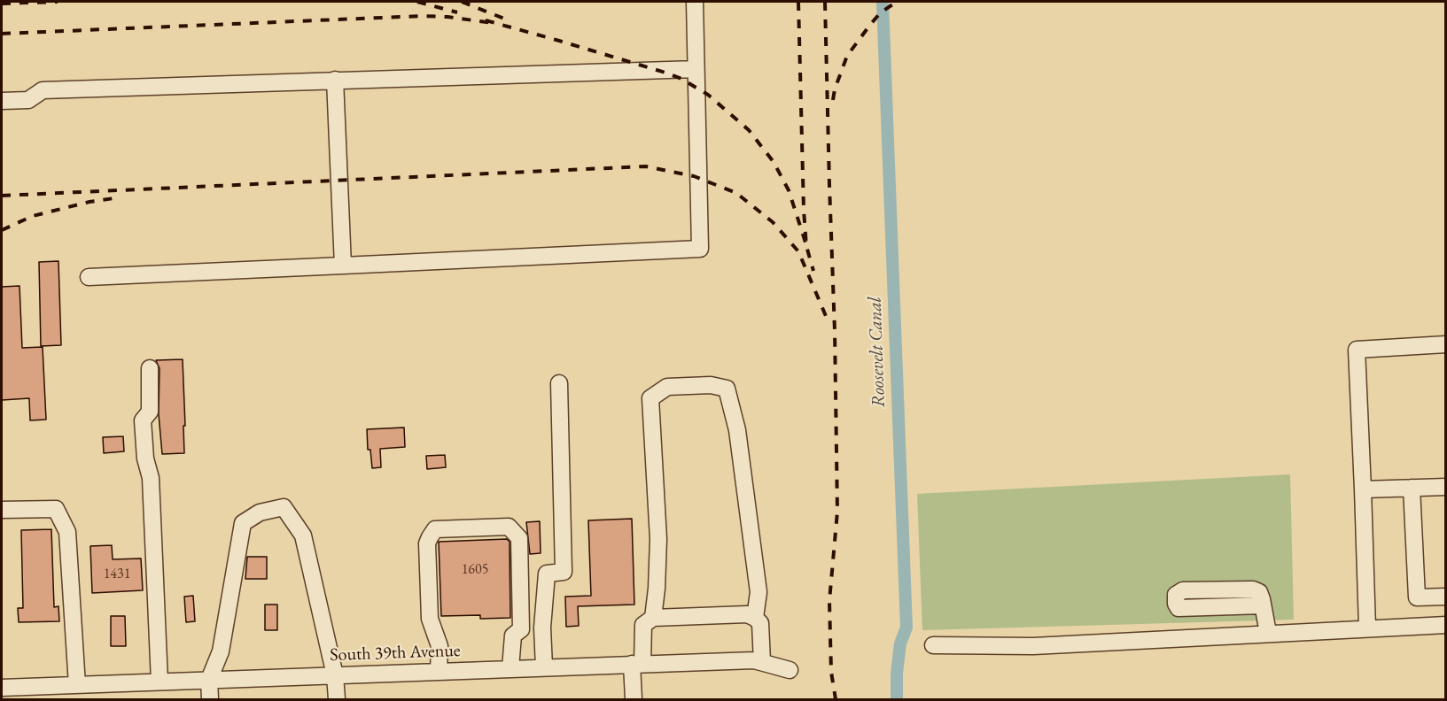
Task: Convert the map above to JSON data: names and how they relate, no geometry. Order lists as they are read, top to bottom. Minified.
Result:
{"streets":{"street":["South 39th Avenue"]},"water":["Roosevelt Canal"],"house_numbers":["1605","1431"]}
